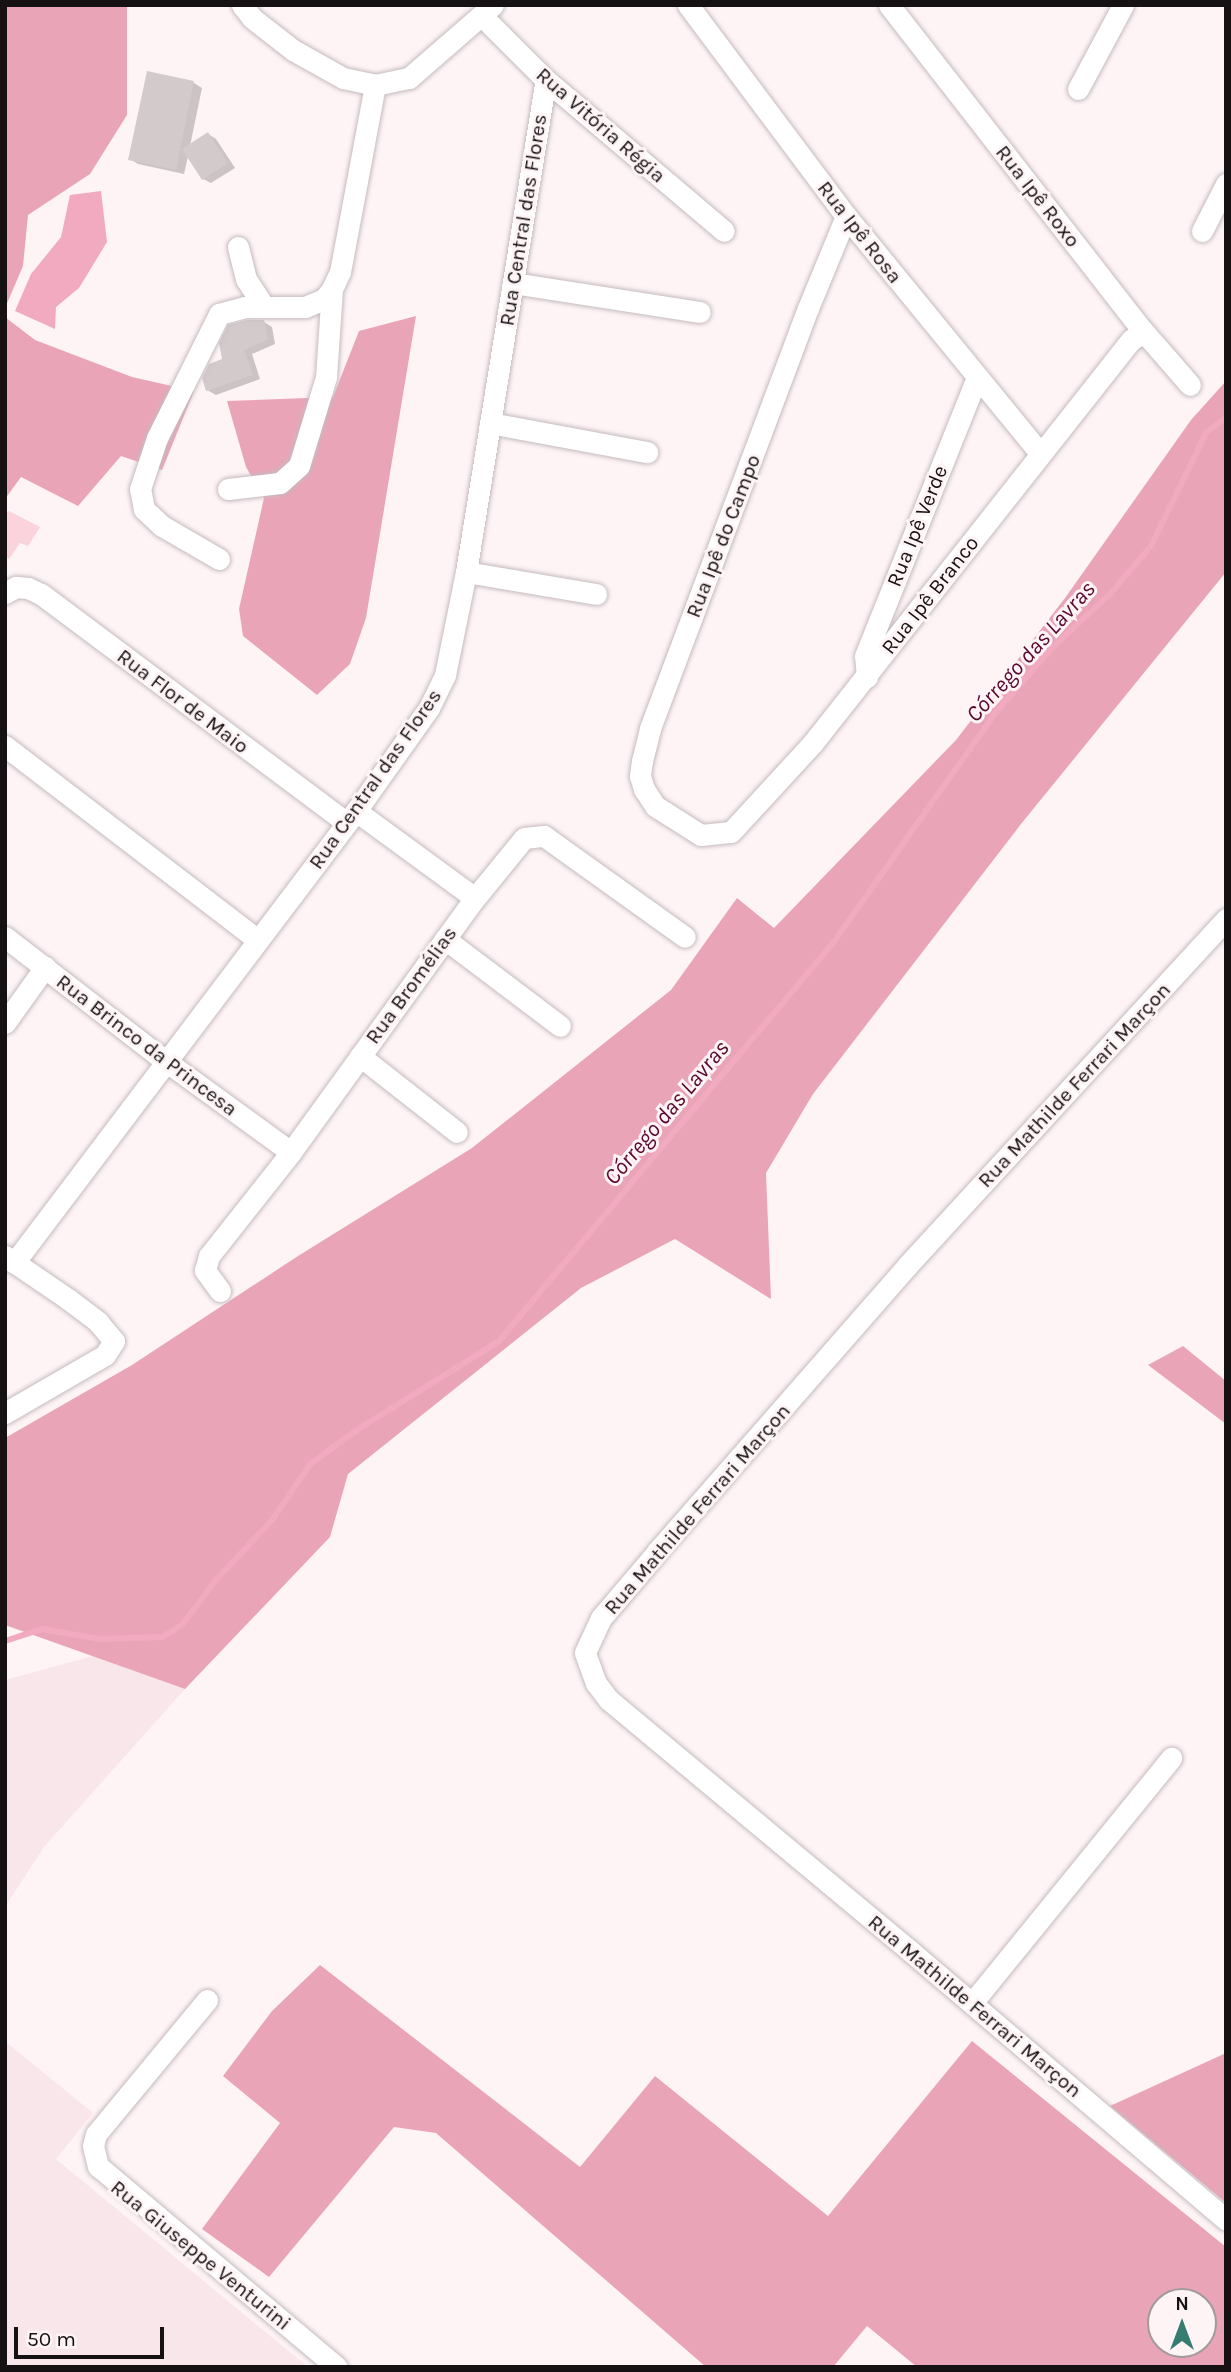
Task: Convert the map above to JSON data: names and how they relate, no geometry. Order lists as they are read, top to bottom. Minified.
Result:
{"streets":{"street":["Rua Vitória Régia","Rua Ipê Roxo","Rua Central das Flores","Rua Ipê Rosa","Rua Ipê Verde","Rua Ipê do Campo","Rua Ipê Branco","Rua Flor de Maio","Rua Bromélias","Rua Brinco da Princesa","Rua Mathilde Ferrari Marçon","Rua Giuseppe Venturini"]},"crossings":[["Rua Vitória Régia","Rua Central das Flores"],["Rua Ipê Roxo","Rua Ipê Branco"],["Rua Central das Flores","Rua Flor de Maio"],["Rua Central das Flores","Rua Brinco da Princesa"],["Rua Ipê Rosa","Rua Ipê Verde"],["Rua Ipê Rosa","Rua Ipê do Campo"],["Rua Ipê Rosa","Rua Ipê Branco"],["Rua Ipê Verde","Rua Ipê Branco"],["Rua Ipê do Campo","Rua Ipê Branco"],["Rua Flor de Maio","Rua Bromélias"],["Rua Bromélias","Rua Brinco da Princesa"]],"water":["Córrego das Lavras"],"scale_bar":"50 m","north":"top"}
